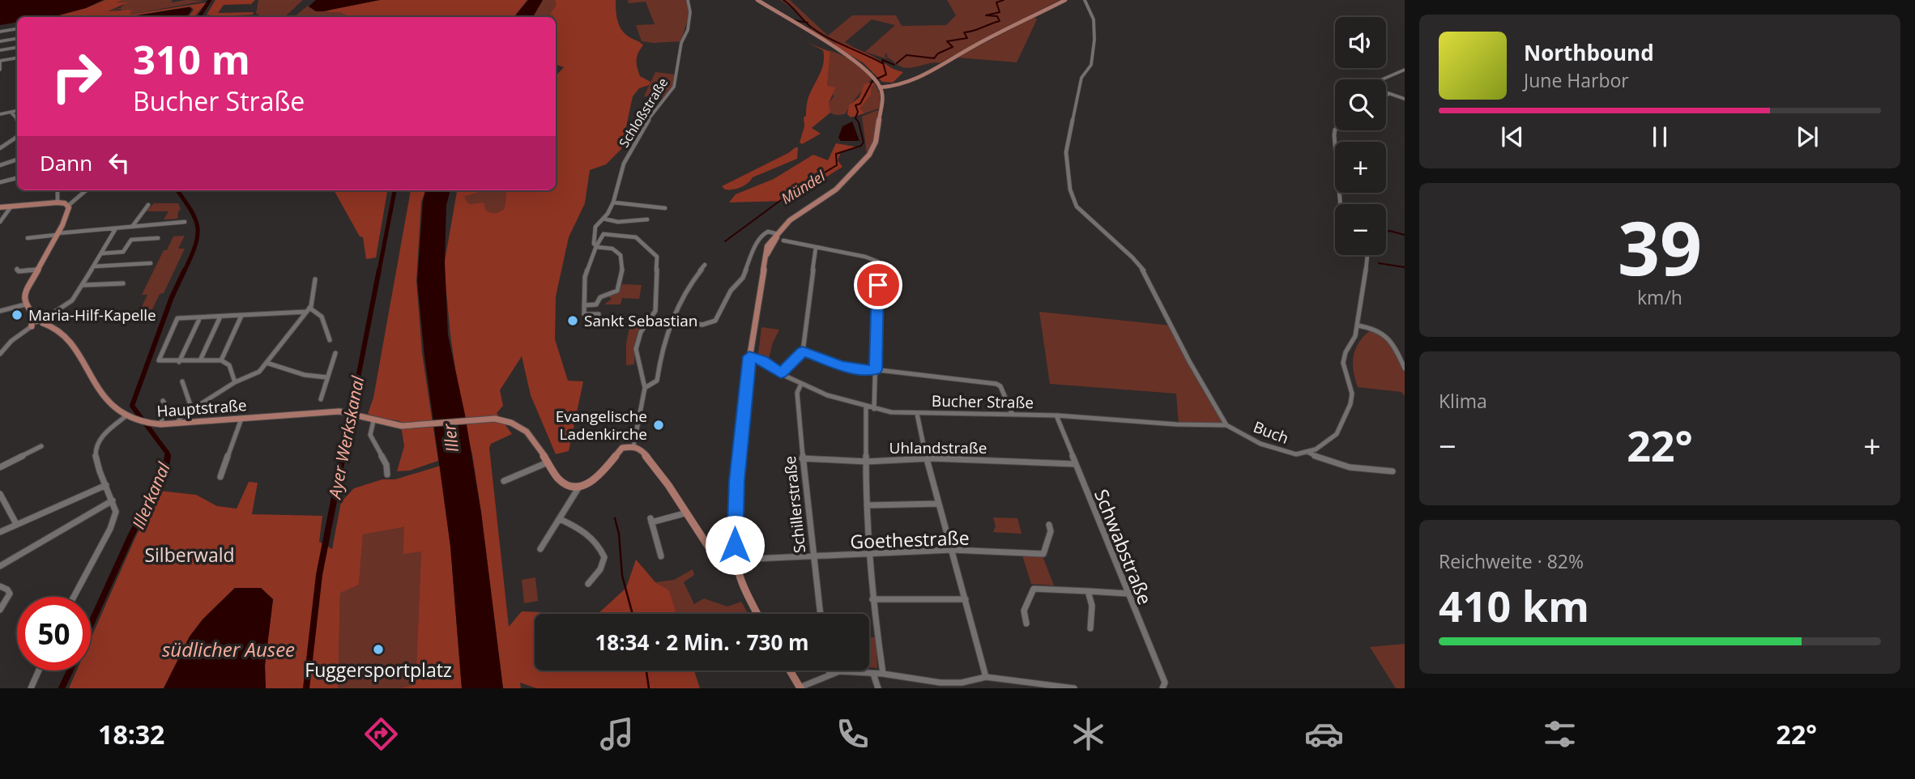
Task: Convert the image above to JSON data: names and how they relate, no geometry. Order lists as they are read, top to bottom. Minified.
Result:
{"streets":{"main road":["Hauptstraße"],"street":["Schloßstraße","Bucher Straße","Buch","Uhlandstraße","Schillerstraße","Goethestraße","Schwabstraße"]},"crossings":[["Bucher Straße","Buch"],["Bucher Straße","Schillerstraße"],["Bucher Straße","Schwabstraße"],["Uhlandstraße","Schillerstraße"],["Uhlandstraße","Schwabstraße"],["Schillerstraße","Goethestraße"]],"water":["Mündel","Ayer Werkskanal","Iller","Illerkanal","südlicher Ausee"],"parks":["Silberwald"],"places":["Maria-Hilf-Kapelle","Sankt Sebastian","Evangelische Ladenkirche","Fuggersportplatz"],"page":{"map_buttons":["+","−"],"turn":["310 m","Bucher Straße"],"song":["Northbound","June Harbor"],"then":"Dann","tile":[["39","km/h"],"Klima",["Reichweite · 82%","410 km"]],"heat":["−","22°","+"],"limit":"50","trip":"18:34 · 2 Min. · 730 m","tabs":["18:32","22°"]}}
